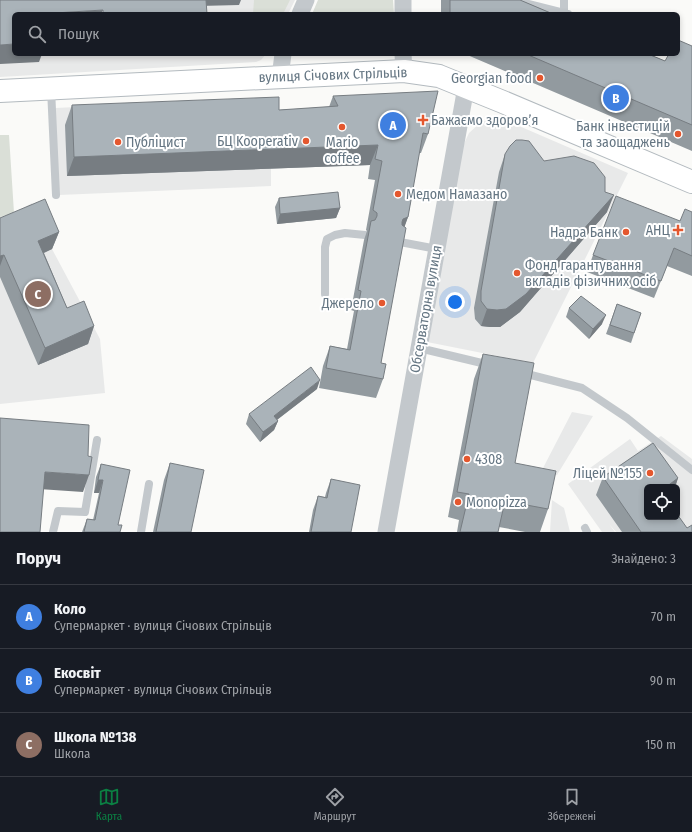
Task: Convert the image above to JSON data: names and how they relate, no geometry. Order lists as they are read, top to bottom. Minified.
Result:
{"streets":{"main road":["вулиця Січових Стрільців"],"street":["Обсерваторна вулиця"]},"crossings":[["вулиця Січових Стрільців","Обсерваторна вулиця"]],"places":{"other":["Georgian food","Mario coffee","Банк інвестицій та заощаджень","БЦ Kooperativ","Публіцист","Медом Намазано","Надра Банк","Фонд гарантування вкладів фізичних осіб","Джерело","4308","Ліцей №155","Monopizza"],"health":["Бажаємо здоровʼя","АНЦ"]},"page":{"search":"Пошук","pins":["B","A","C"],"heading":["Поруч","Знайдено: 3"],"list":[{"mark":"A","name":"Коло","note":"Супермаркет · вулиця Січових Стрільців","value":"70 m"},{"mark":"B","name":"Екосвіт","note":"Супермаркет · вулиця Січових Стрільців","value":"90 m"},{"mark":"C","name":"Школа №138","note":"Школа","value":"150 m"}],"nav":["Карта","Маршрут","Збережені"]}}
